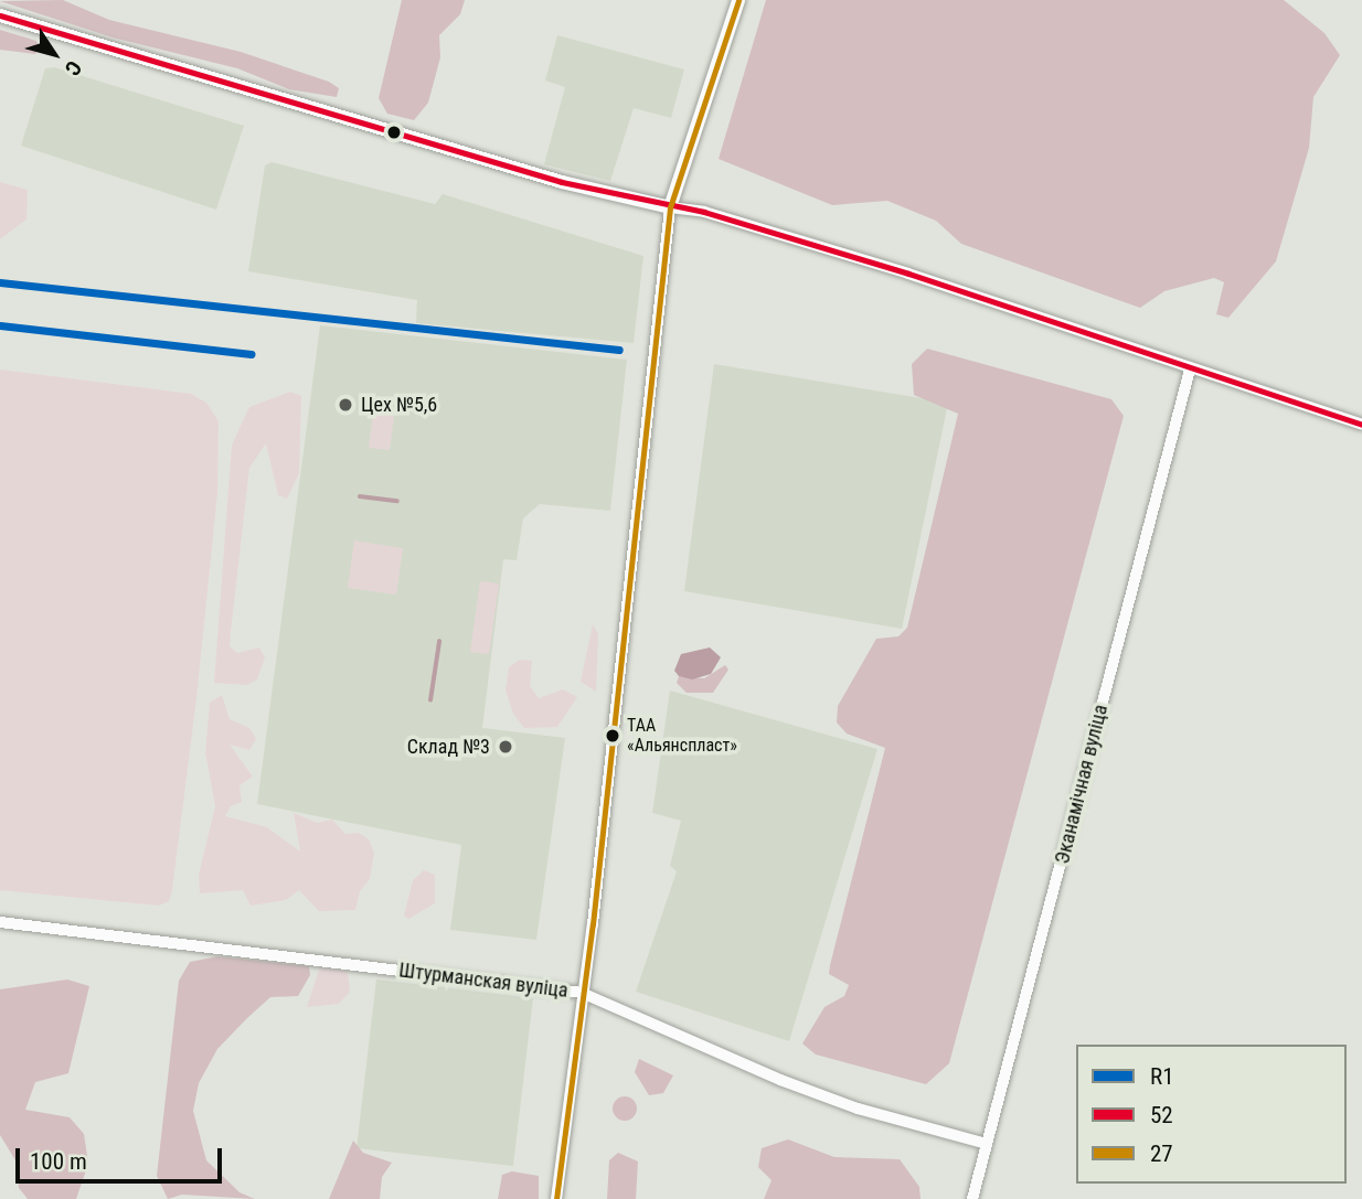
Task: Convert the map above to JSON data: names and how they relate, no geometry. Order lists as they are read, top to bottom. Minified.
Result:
{"streets":{"street":["Эканамічная вуліца","Штурманская вуліца"]},"crossings":[["Эканамічная вуліца","Штурманская вуліца"]],"places":["Цех №5,6","ТАА «Альянспласт»","Склад №3"],"lines":["transit line 27","transit line 52","transit line R1"],"legend":["R1","52","27"],"scale_bar":"100 m","north":"bottom right"}
